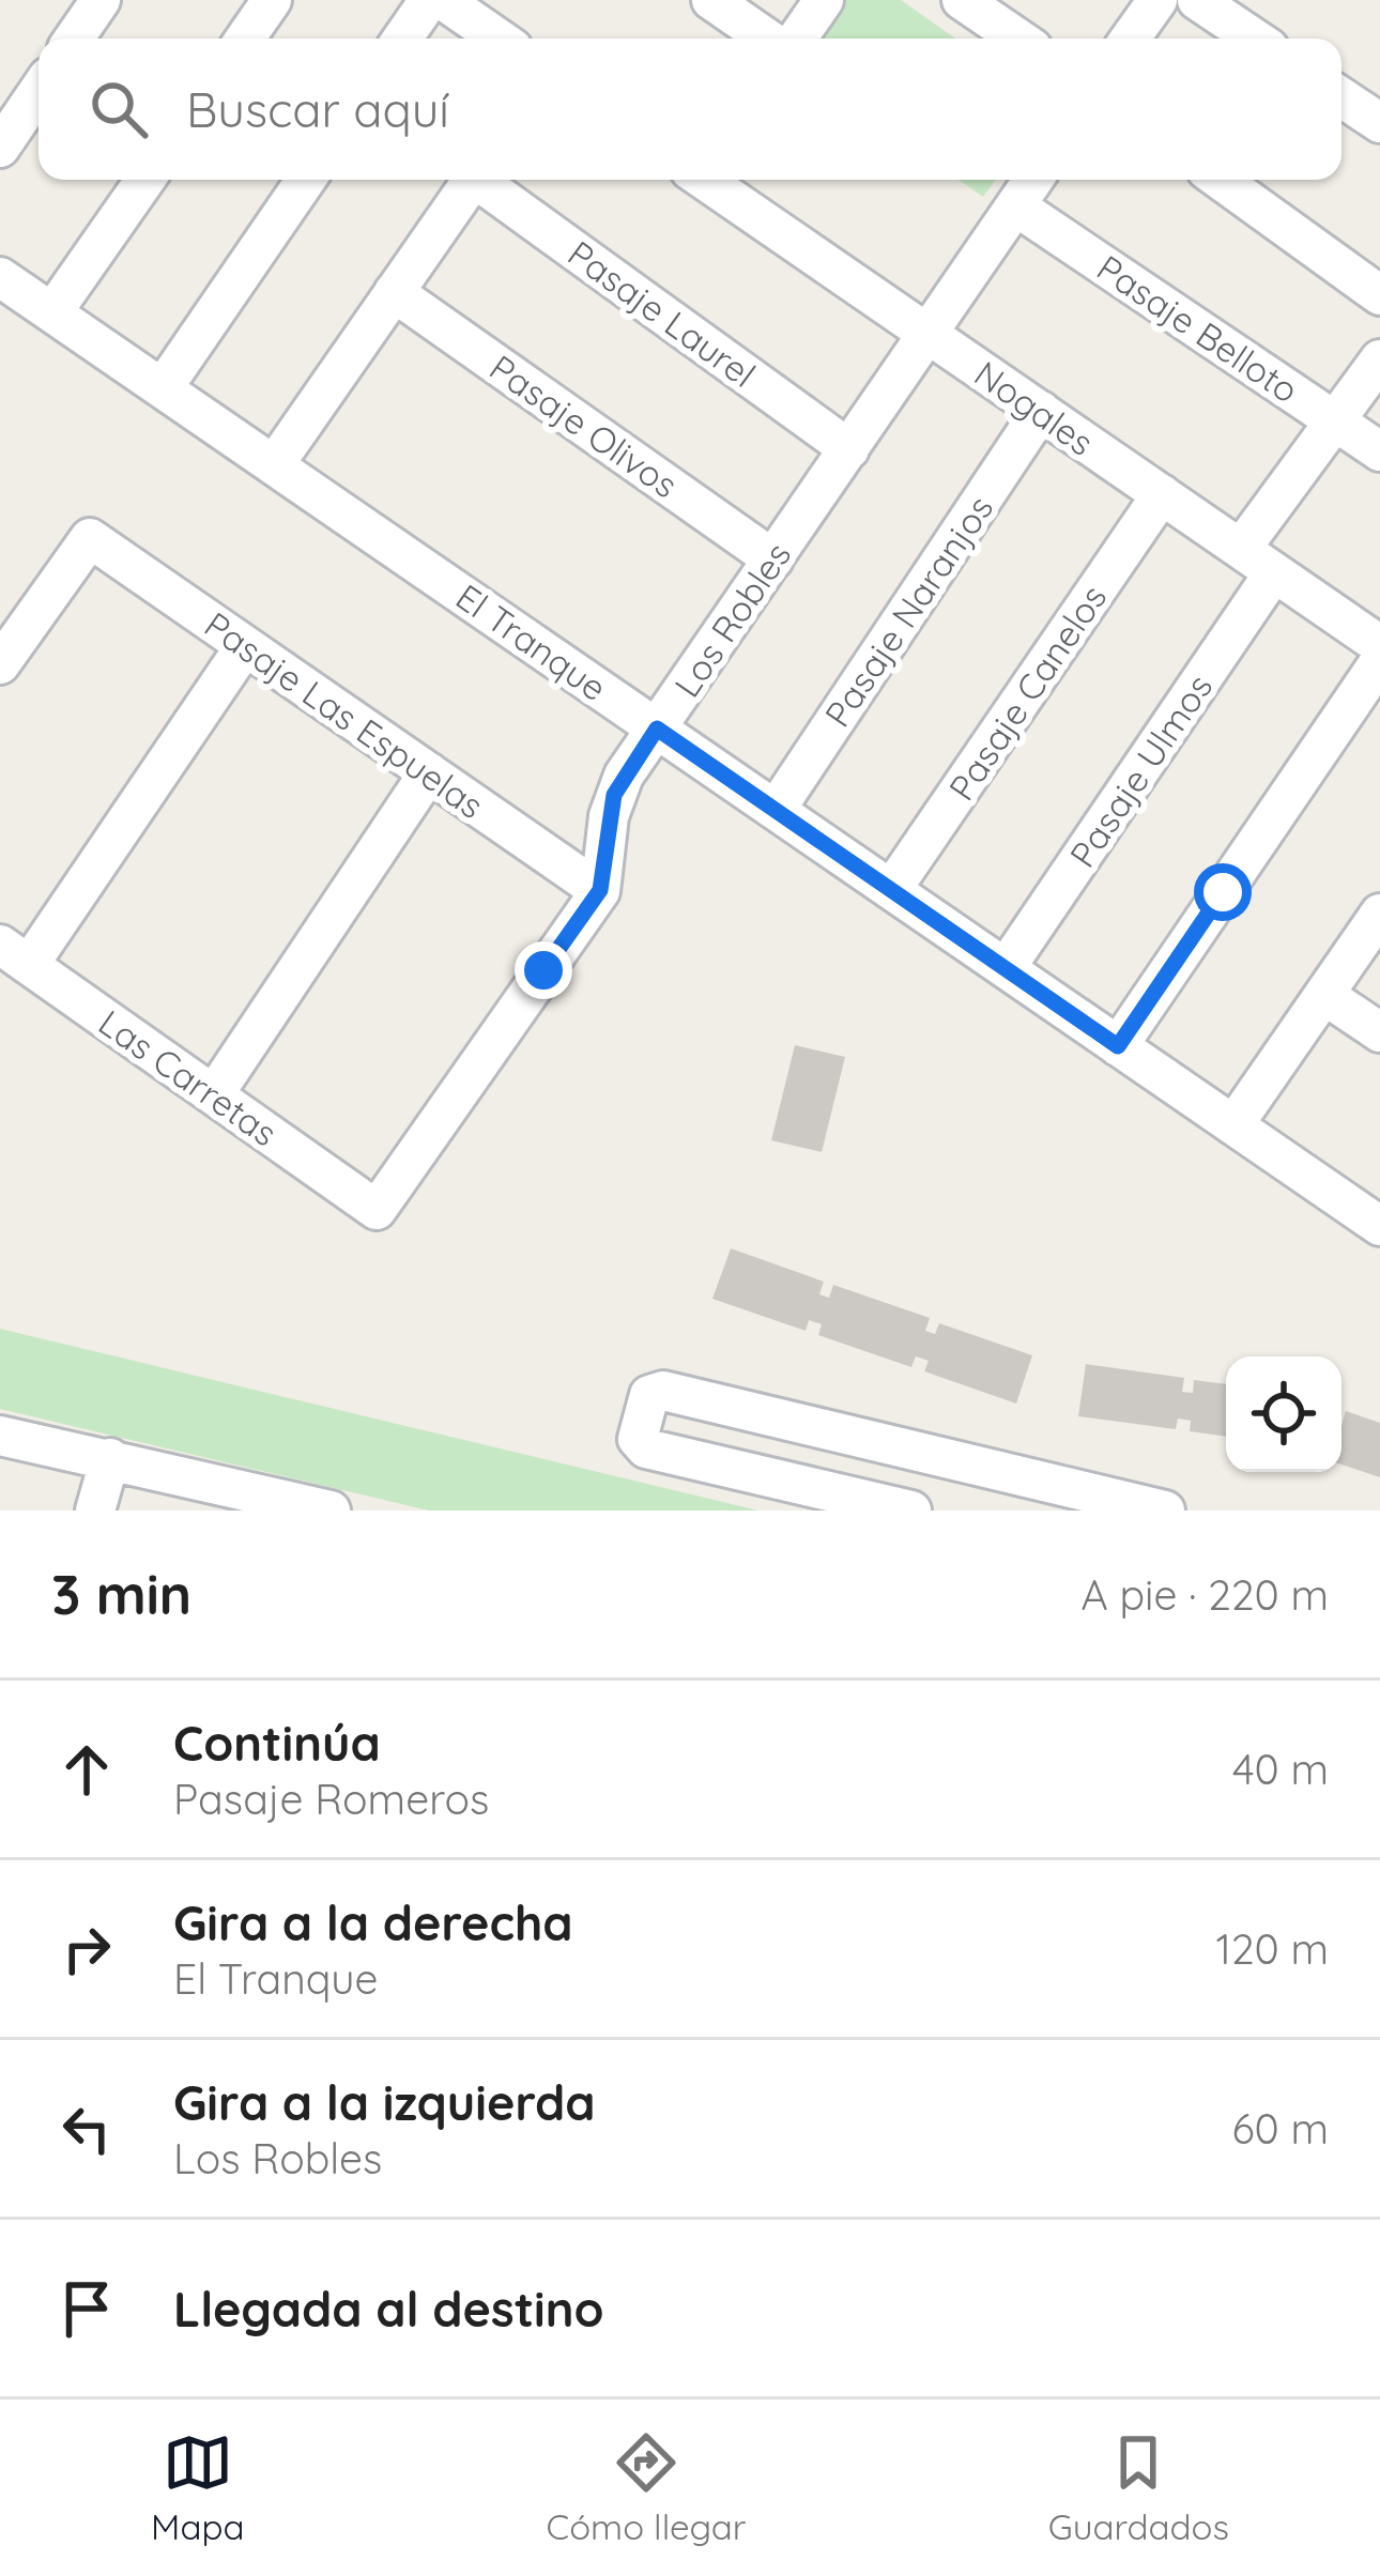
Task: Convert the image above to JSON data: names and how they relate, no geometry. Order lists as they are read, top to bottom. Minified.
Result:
{"streets":{"street":["Pasaje Laurel","Pasaje Belloto","Nogales","Pasaje Olivos","Pasaje Naranjos","Los Robles","El Tranque","Pasaje Canelos","Pasaje Las Espuelas","Pasaje Ulmos","Las Carretas"]},"crossings":[["Pasaje Laurel","Los Robles"],["Pasaje Belloto","Los Robles"],["Nogales","Pasaje Naranjos"],["Nogales","Los Robles"],["Nogales","Pasaje Canelos"],["Nogales","Pasaje Ulmos"],["Pasaje Olivos","Los Robles"],["Pasaje Naranjos","El Tranque"],["Los Robles","El Tranque"],["Los Robles","Pasaje Las Espuelas"],["Los Robles","Las Carretas"],["El Tranque","Pasaje Canelos"],["El Tranque","Pasaje Ulmos"]],"page":{"search":"Buscar aquí","heading":["3 min","A pie · 220 m"],"list":[["Continúa","Pasaje Romeros","40 m"],["Gira a la derecha","El Tranque","120 m"],["Gira a la izquierda","Los Robles","60 m"],"Llegada al destino"],"nav":["Mapa","Cómo llegar","Guardados"]}}
